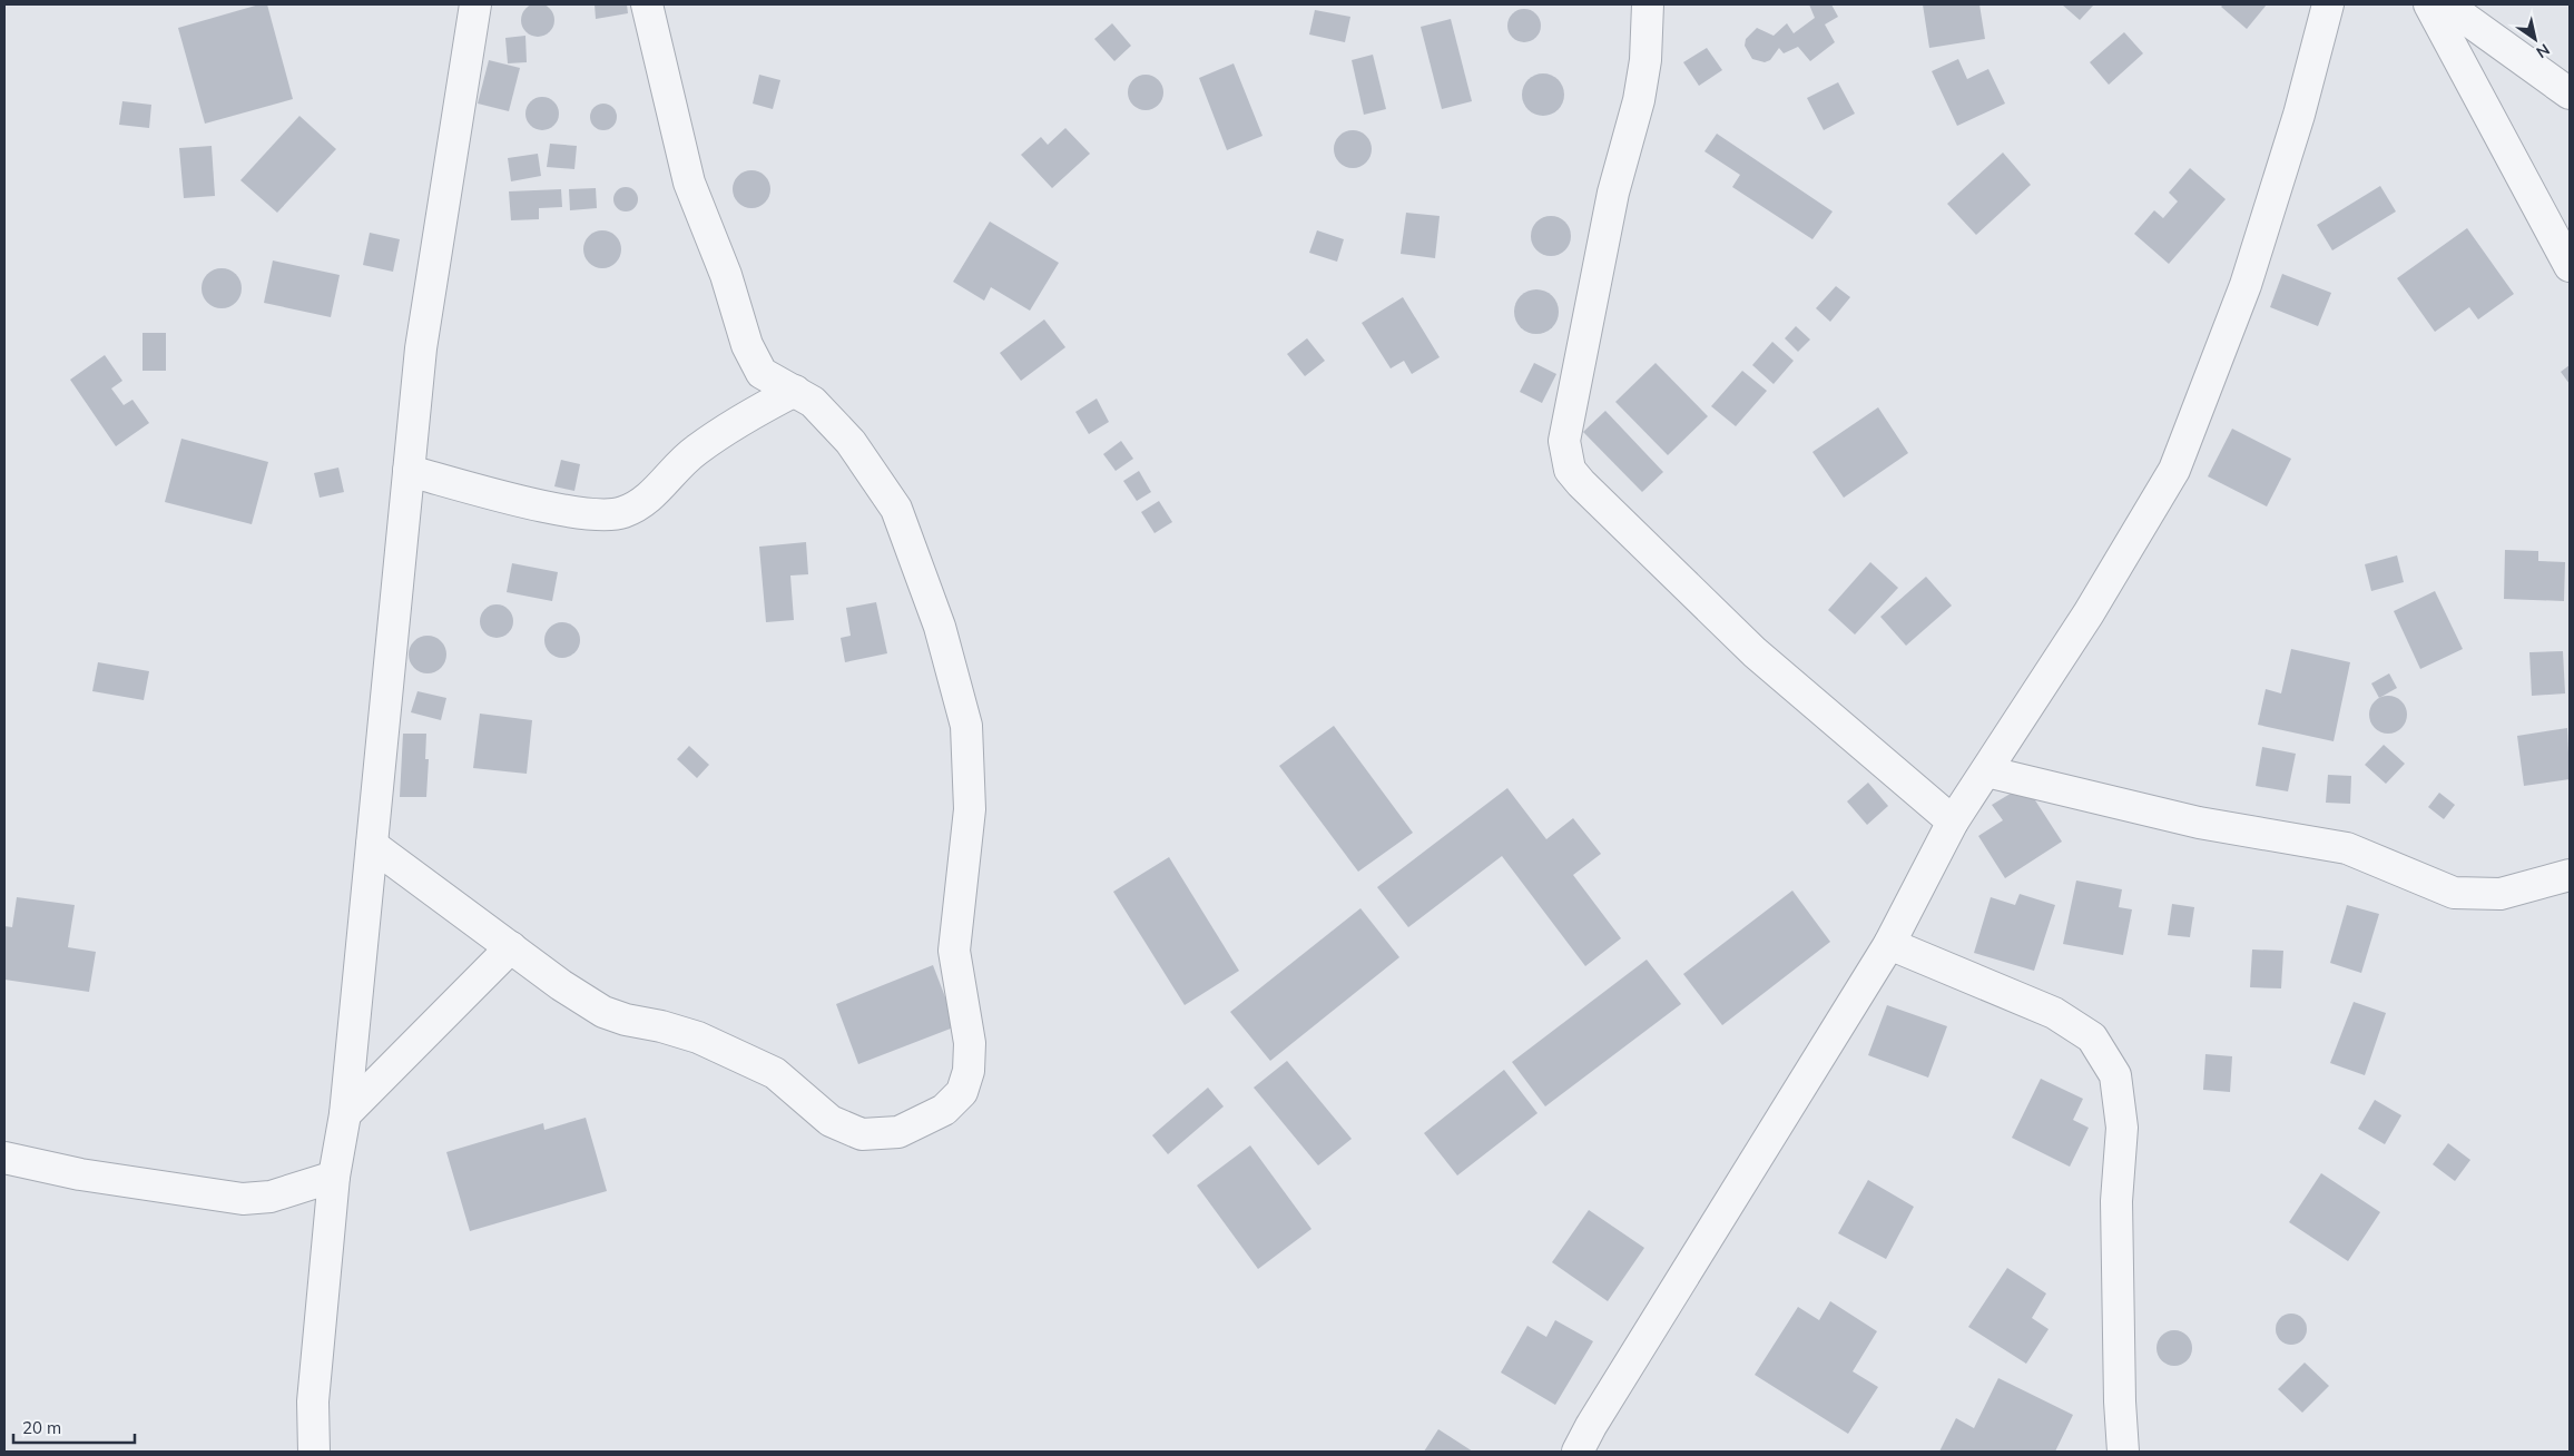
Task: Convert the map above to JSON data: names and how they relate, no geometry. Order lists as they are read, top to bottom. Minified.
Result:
{"scale_bar":"20 m","north":"bottom right"}
